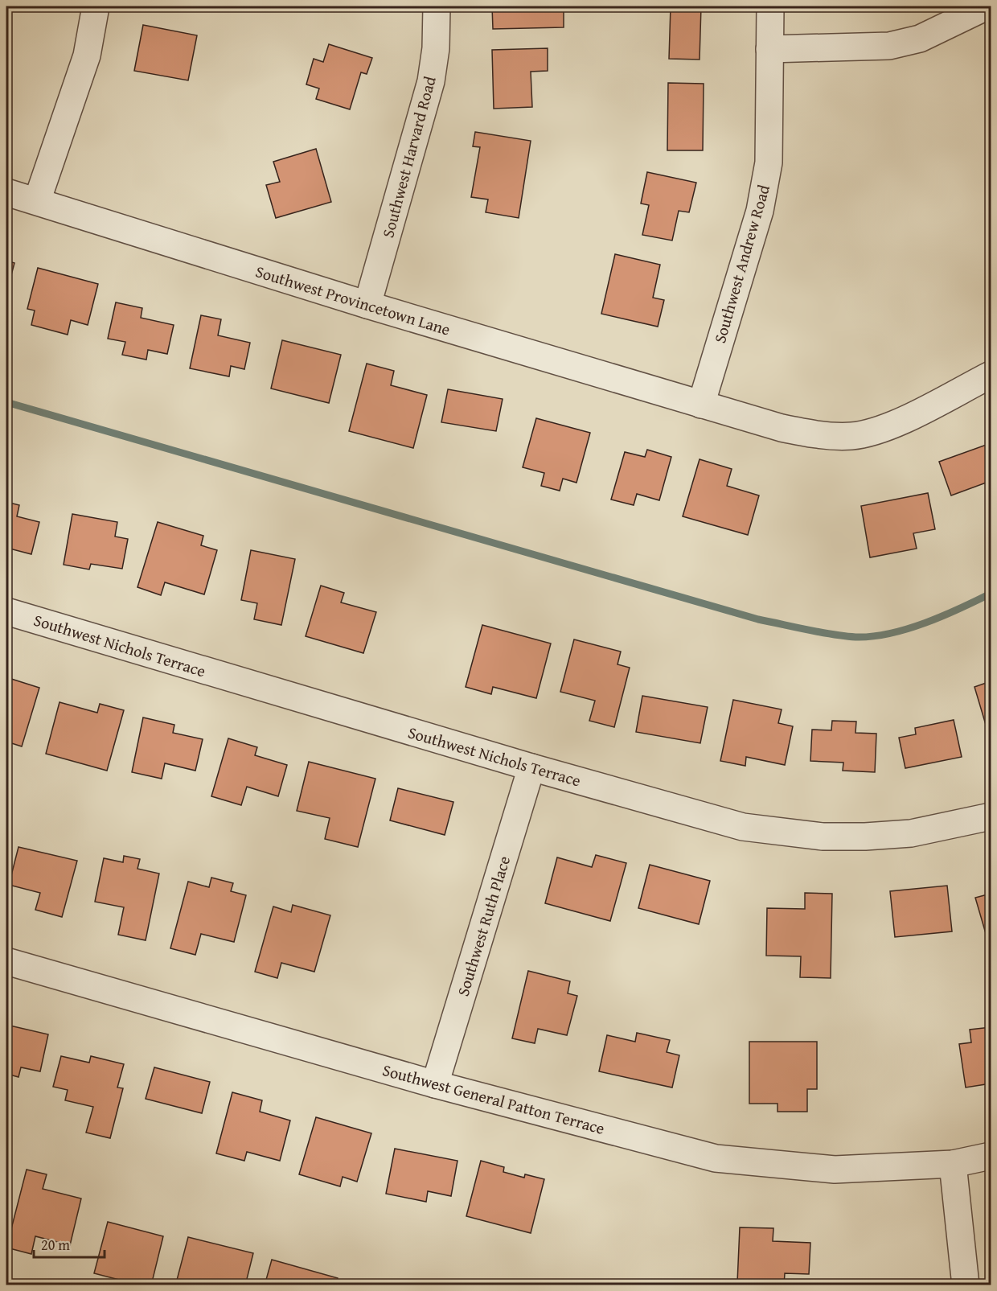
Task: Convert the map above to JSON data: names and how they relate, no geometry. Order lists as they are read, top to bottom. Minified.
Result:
{"streets":{"street":["Southwest Harvard Road","Southwest Andrew Road","Southwest Provincetown Lane","Southwest Nichols Terrace","Southwest Ruth Place","Southwest General Patton Terrace"]},"crossings":[["Southwest Harvard Road","Southwest Provincetown Lane"],["Southwest Andrew Road","Southwest Provincetown Lane"],["Southwest Nichols Terrace","Southwest Ruth Place"],["Southwest Ruth Place","Southwest General Patton Terrace"]],"scale_bar":"20 m"}
